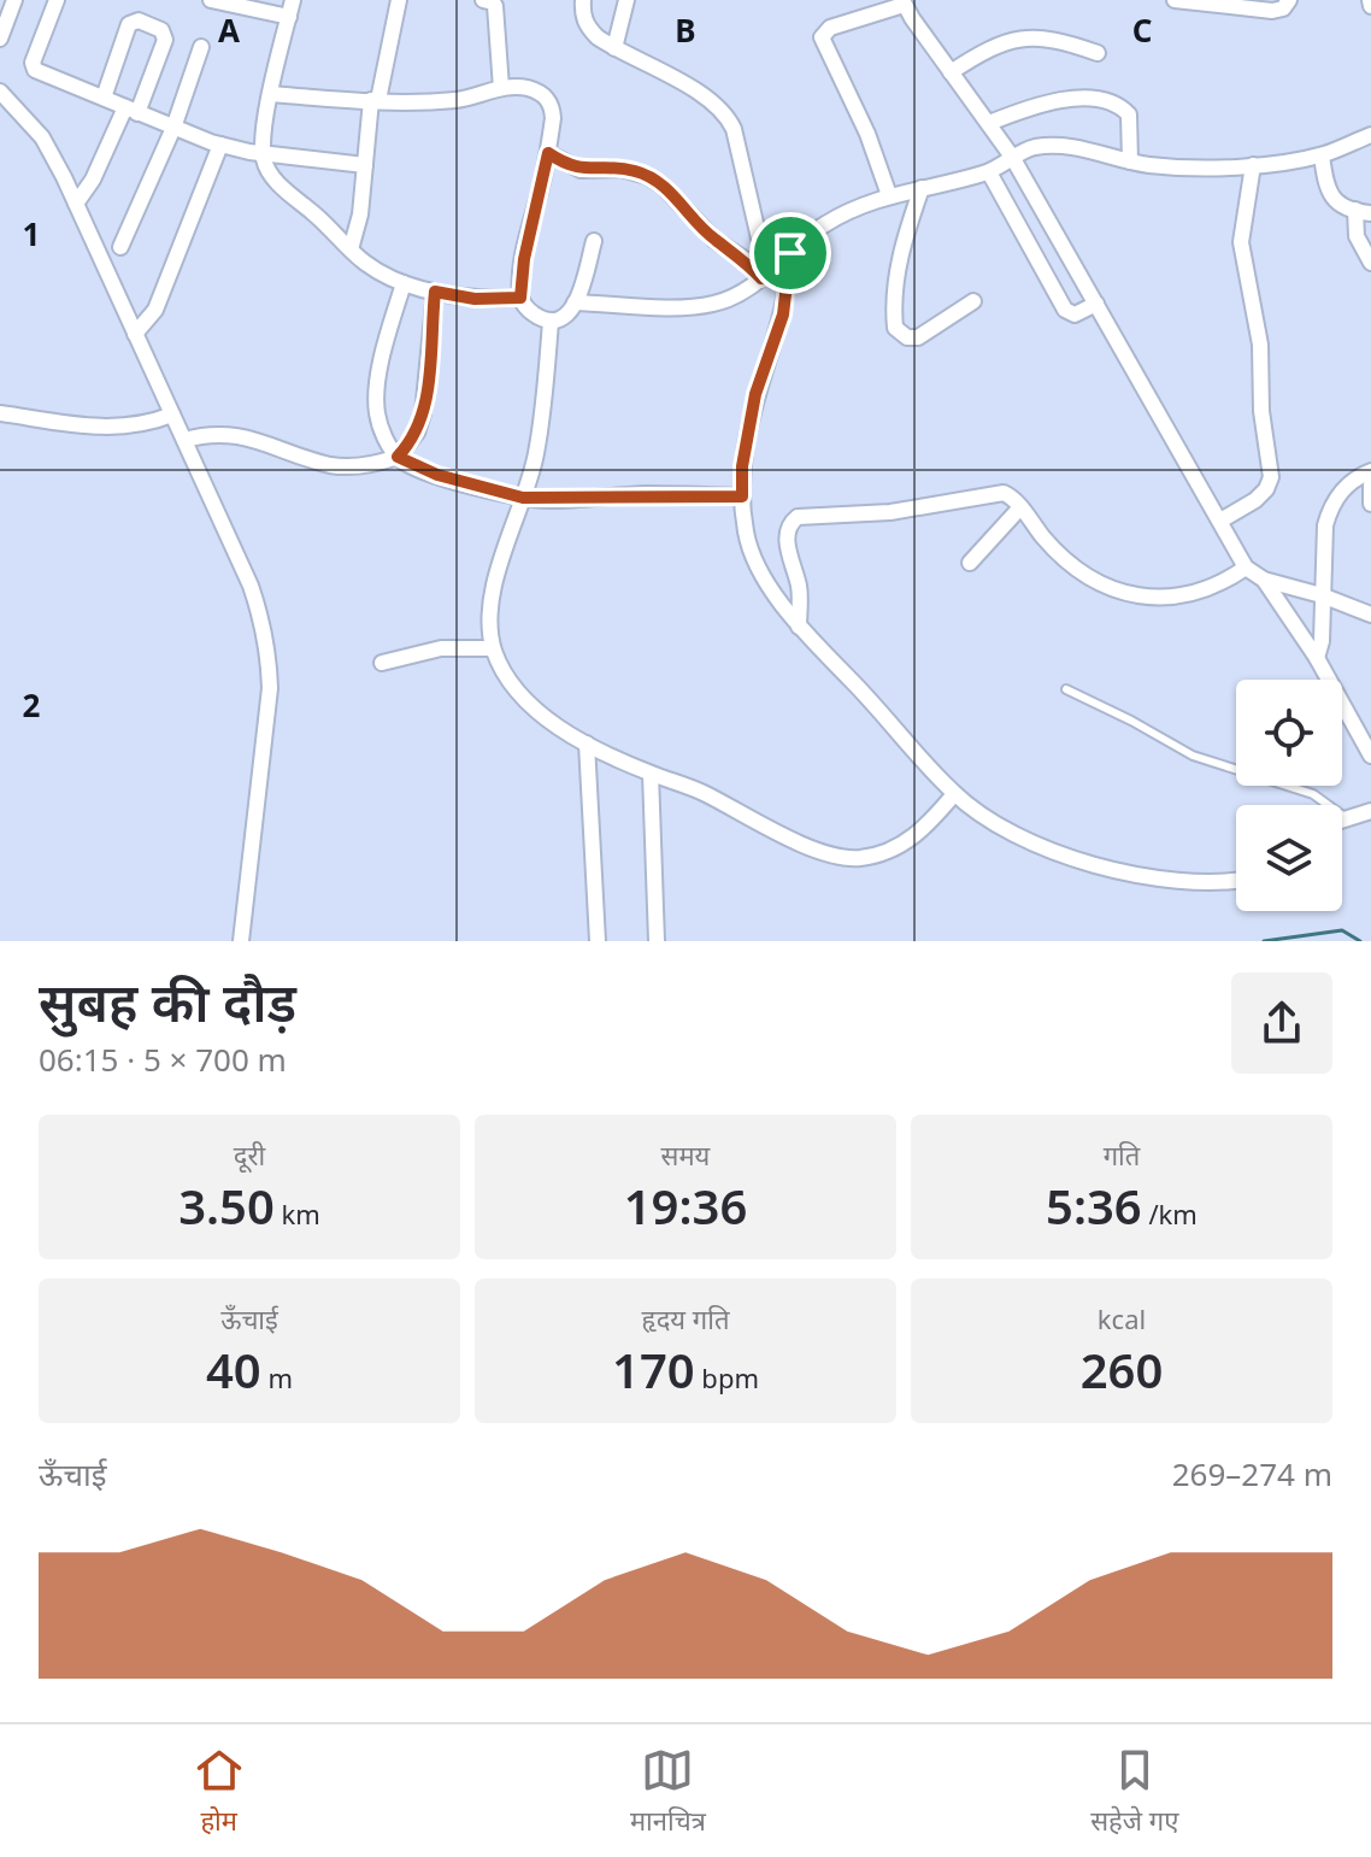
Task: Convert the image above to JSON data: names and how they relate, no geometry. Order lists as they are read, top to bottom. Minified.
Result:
{"page":{"heading":["सुबह की दौड़","06:15 · 5 × 700 m"],"stats":[["दूरी","3.50 km"],["समय","19:36"],["गति","5:36 /km"],["ऊँचाई","40 m"],["हृदय गति","170 bpm"],["kcal","260"]],"chart":["ऊँचाई","269–274 m"],"tabs":["होम","मानचित्र","सहेजे गए"]},"grid":{"columns":["A","B","C"],"rows":["1","2"]}}
